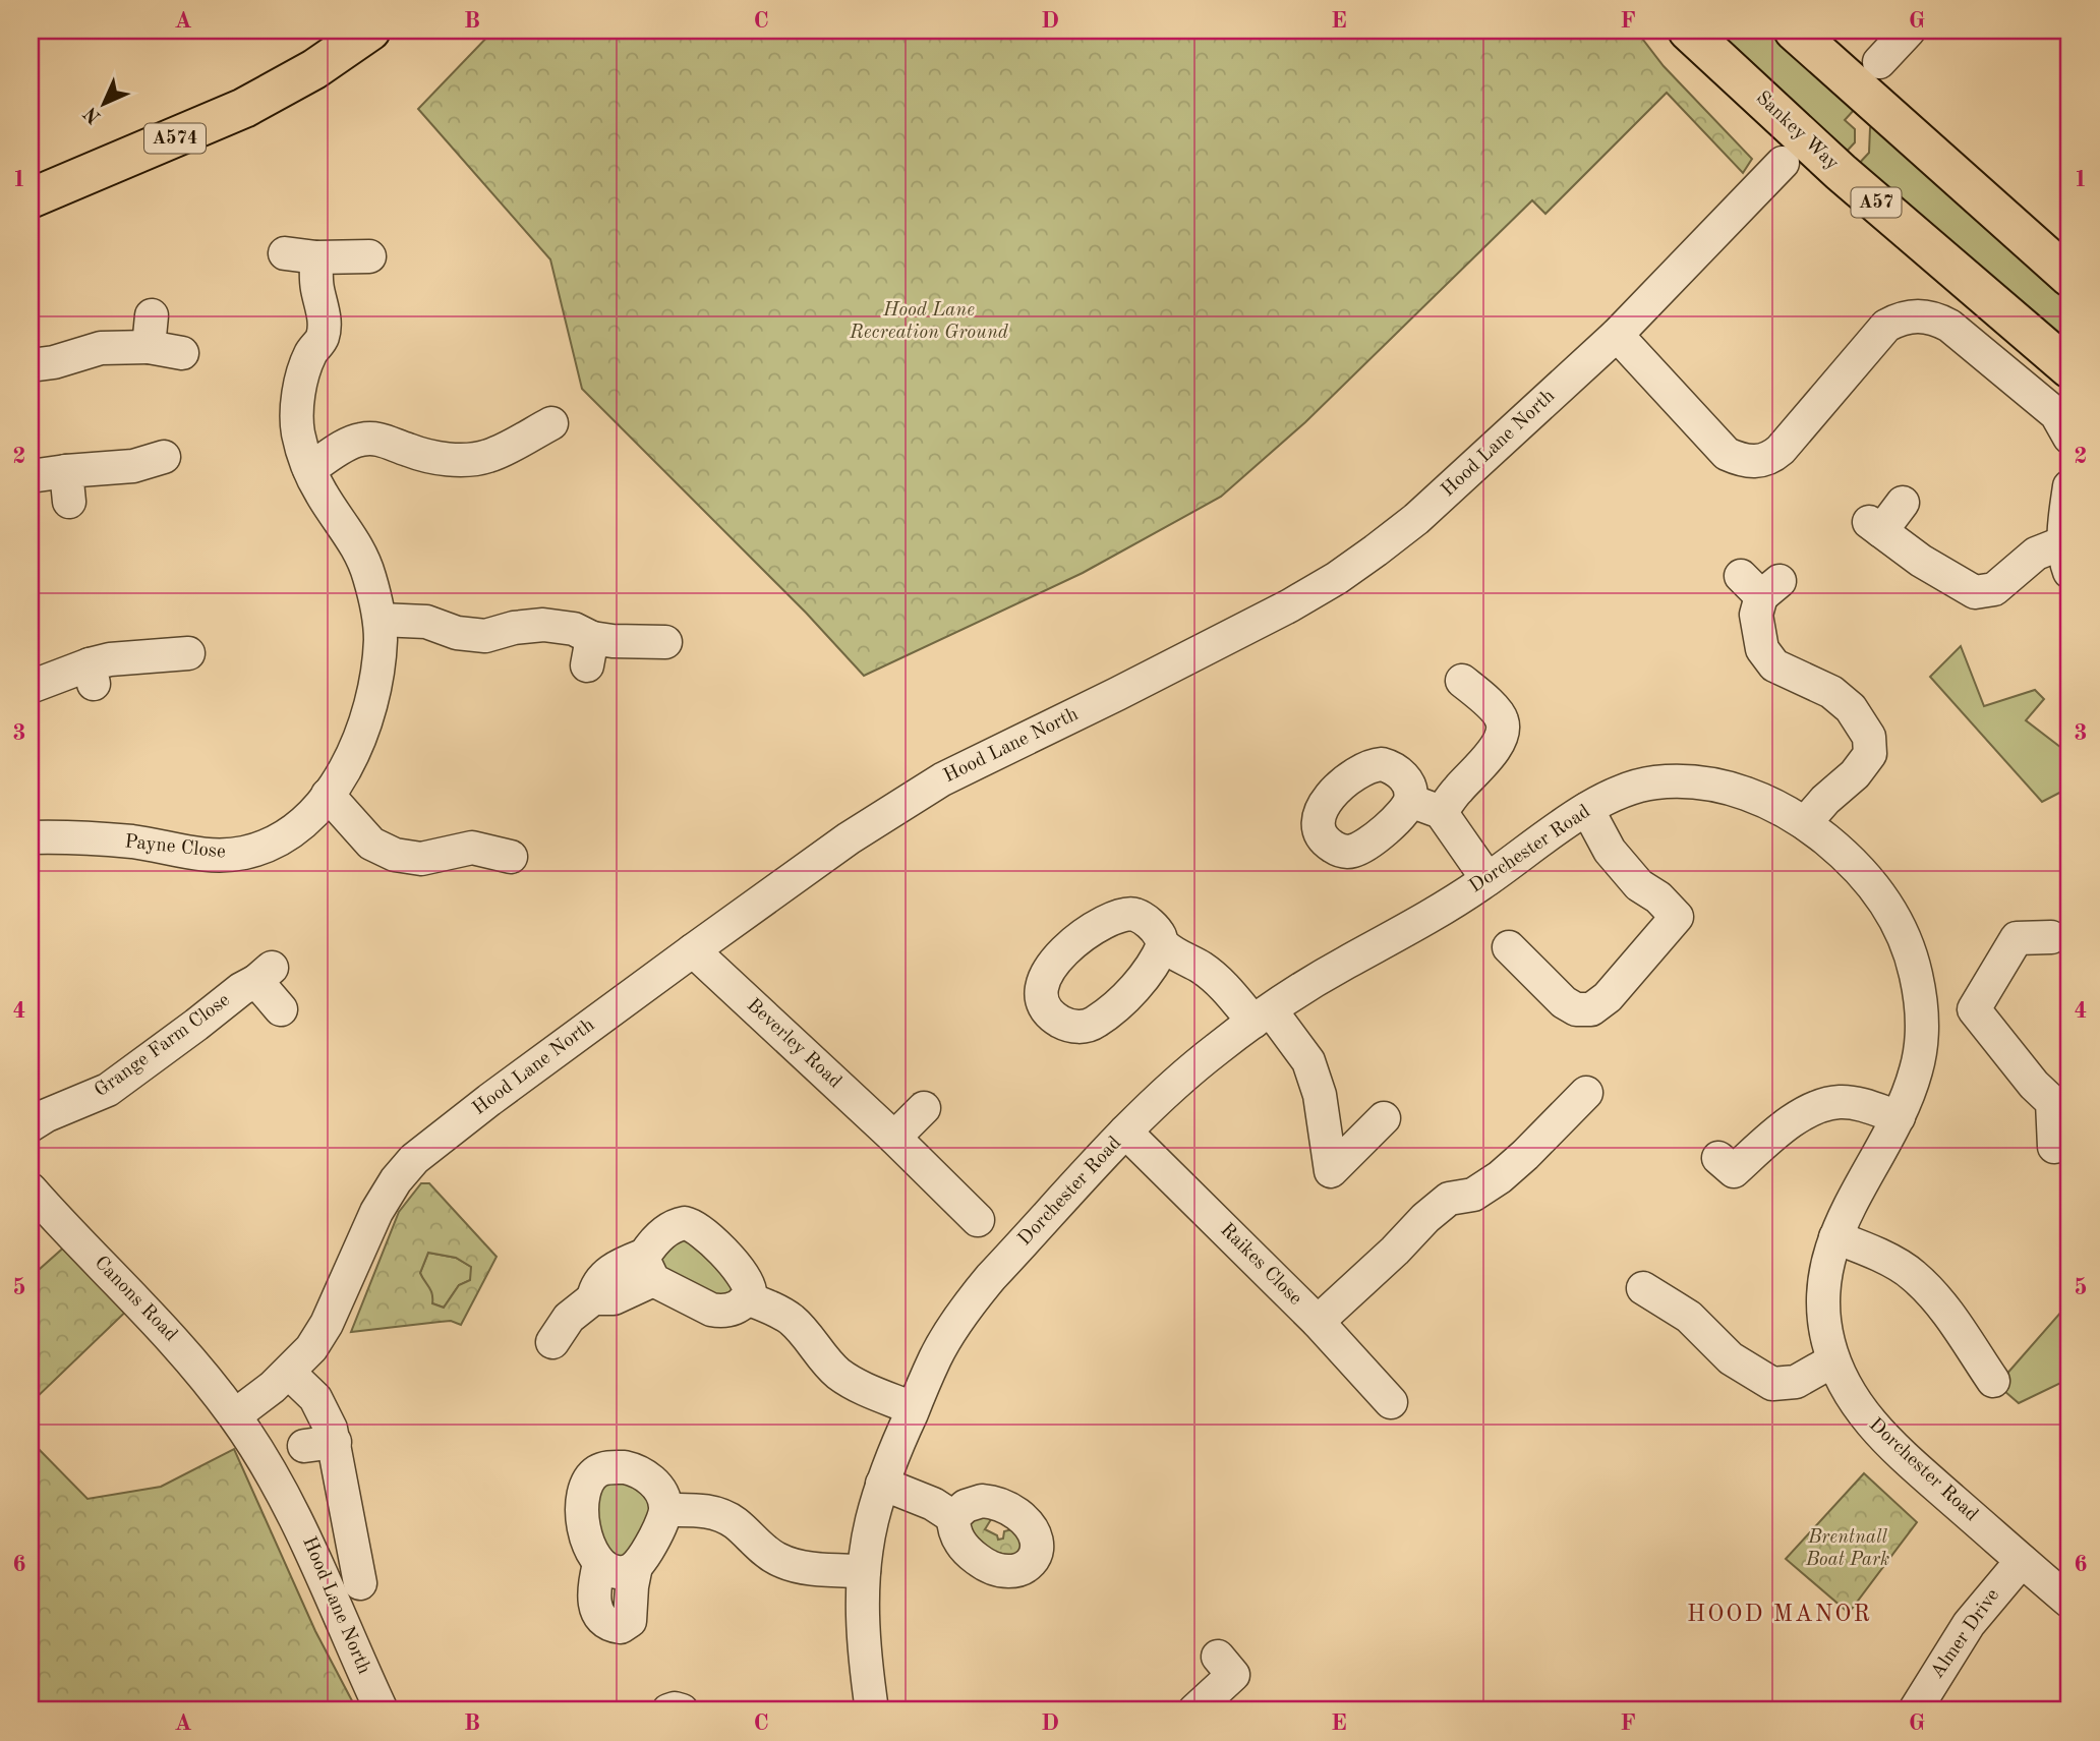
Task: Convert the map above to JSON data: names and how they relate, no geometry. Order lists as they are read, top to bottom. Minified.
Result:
{"streets":{"main road":["Sankey Way","A574","A57"],"street":["Hood Lane North","Payne Close","Dorchester Road","Beverley Road","Grange Farm Close","Raikes Close","Canons Road","Almer Drive"]},"crossings":[["Hood Lane North","Beverley Road"],["Hood Lane North","Canons Road"],["Dorchester Road","Raikes Close"],["Dorchester Road","Almer Drive"]],"districts":["HOOD MANOR"],"parks":["Hood Lane Recreation Ground","Brentnall Boat Park"],"north":"bottom left","grid":{"columns":["A","B","C","D","E","F","G"],"rows":["1","2","3","4","5","6"]}}
